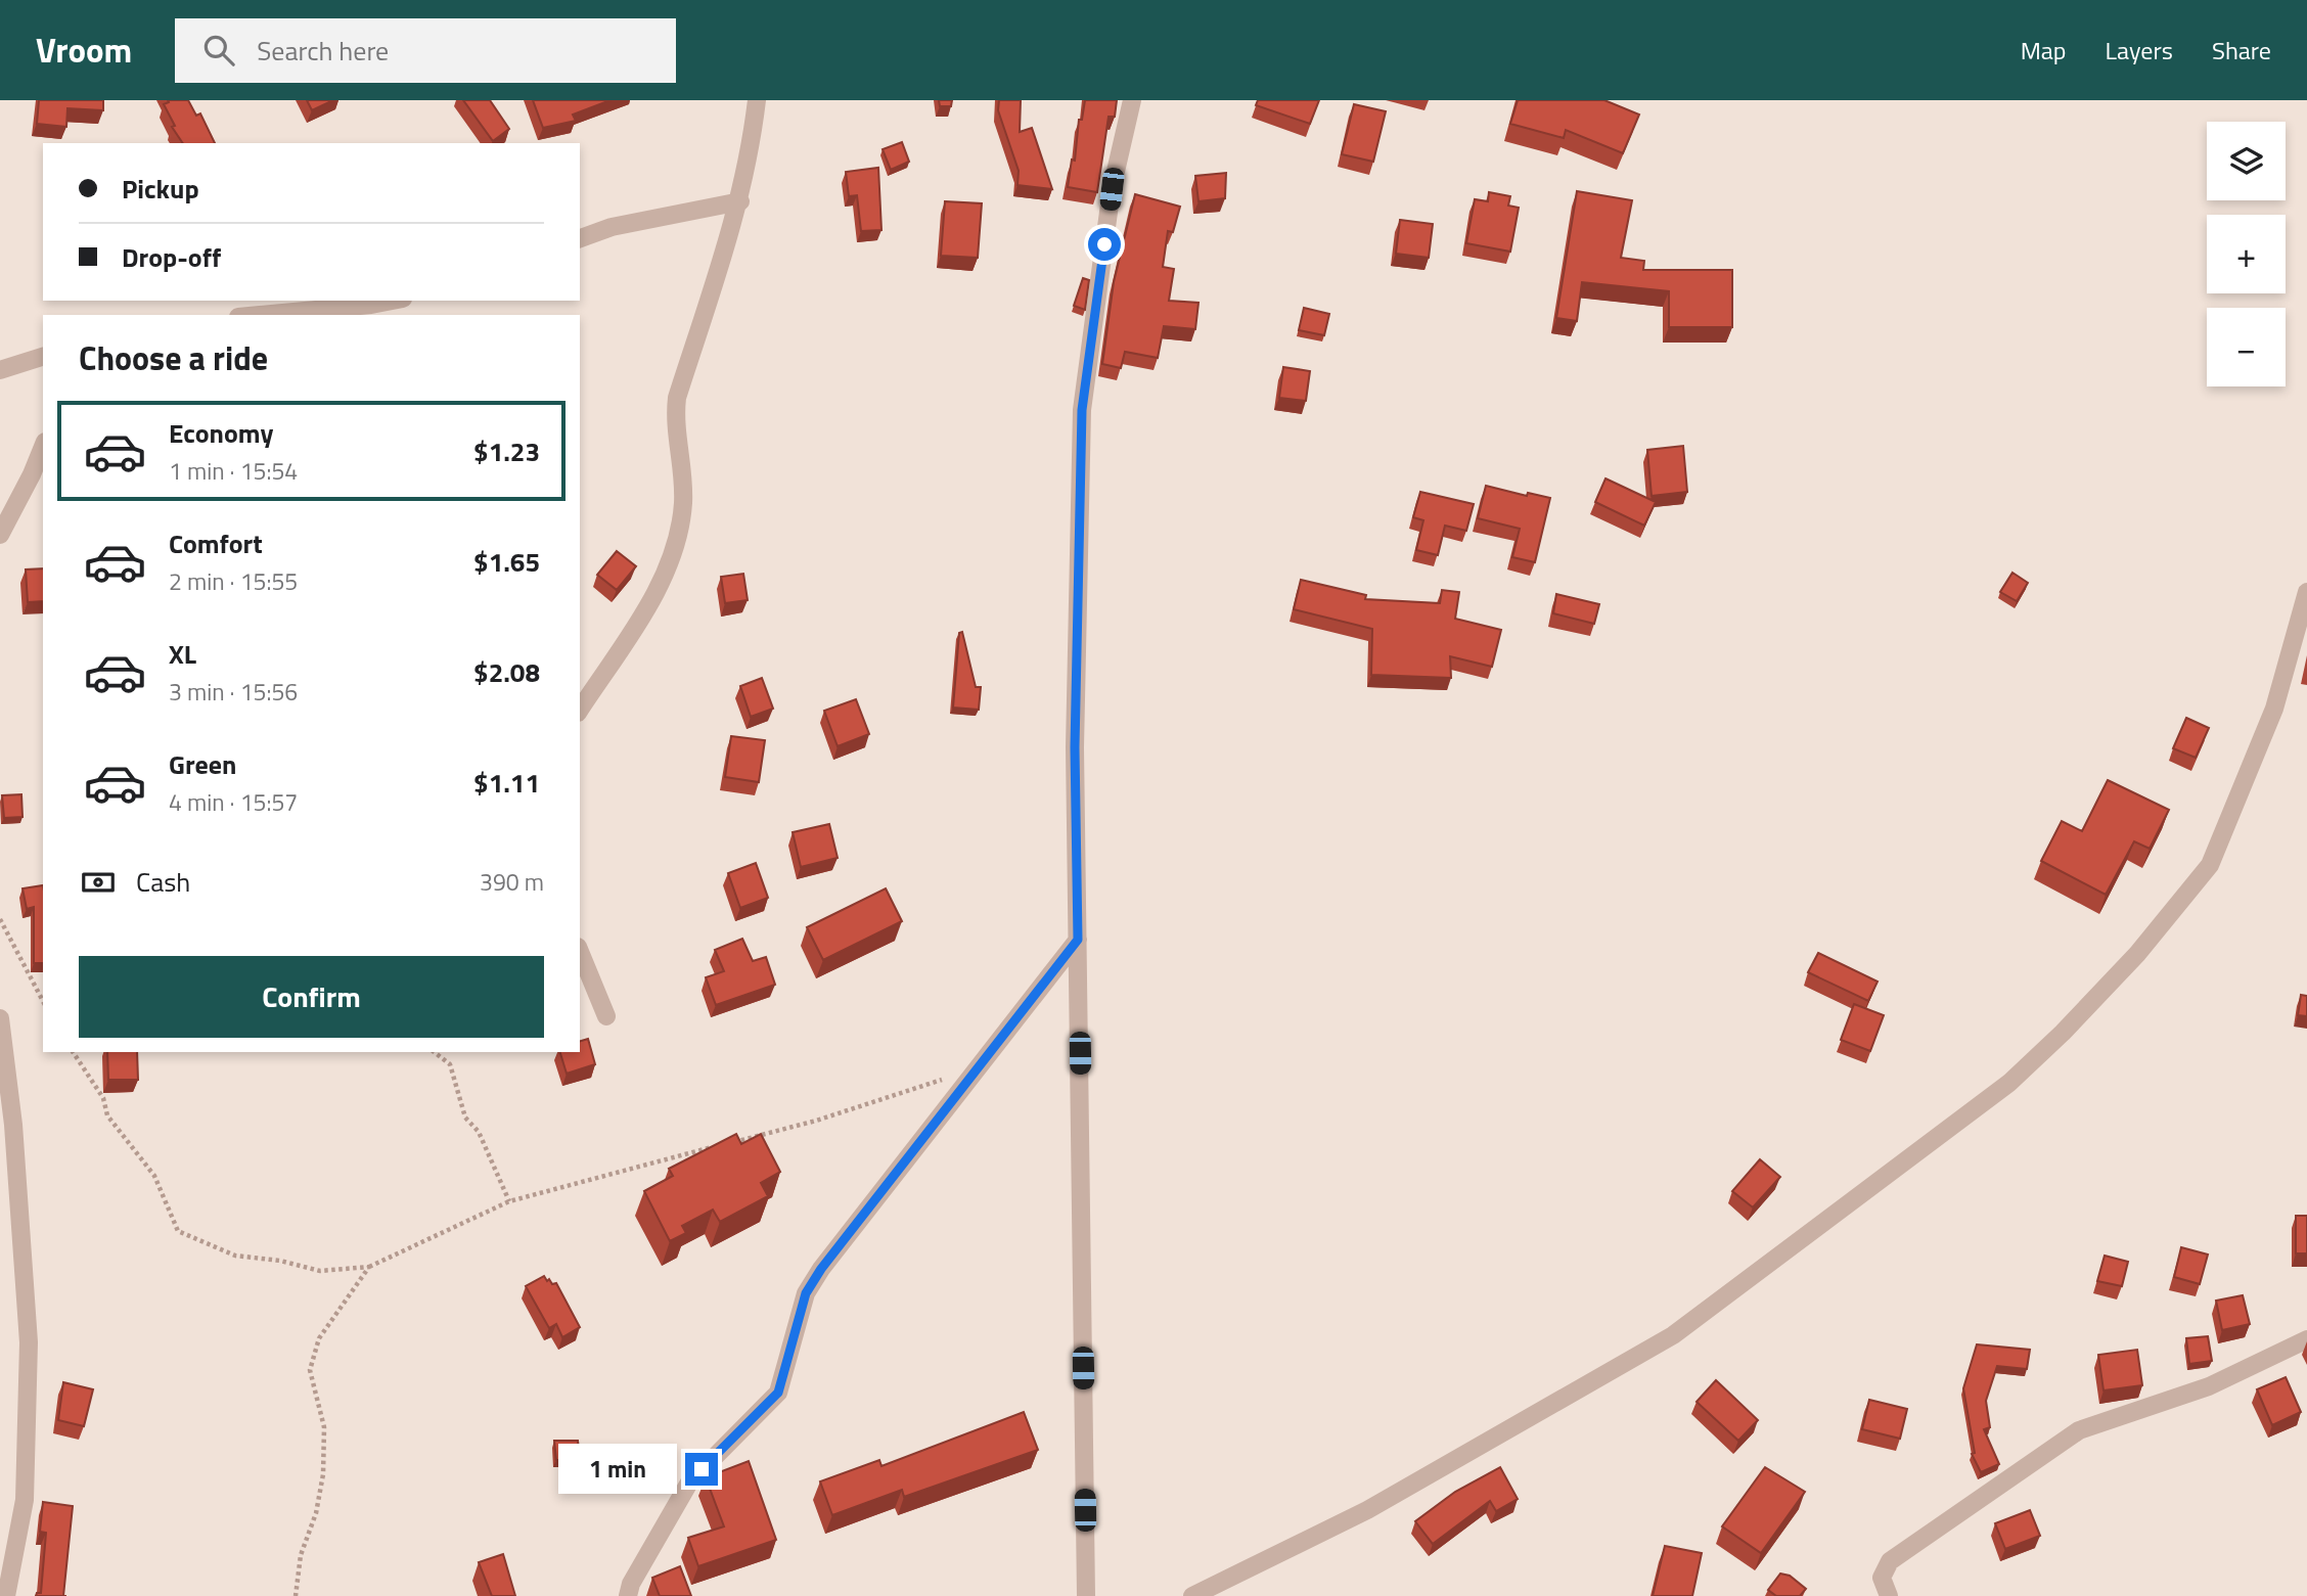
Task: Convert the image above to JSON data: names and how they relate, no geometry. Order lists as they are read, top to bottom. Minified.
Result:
{"page":{"header":"Vroom","search":"Search here","nav":["Map","Layers","Share"],"map_buttons":["+","−"],"banner":["Pickup","Drop-off"],"heading":"Choose a ride","list":[{"name":"Economy","note":"1 min · 15:54","value":"$1.23"},{"name":"Comfort","note":"2 min · 15:55","value":"$1.65"},{"name":"XL","note":"3 min · 15:56","value":"$2.08"},{"name":"Green","note":"4 min · 15:57","value":"$1.11"}],"pay":["Cash","390 m"],"buttons":"Confirm","bubble":"1 min"}}
